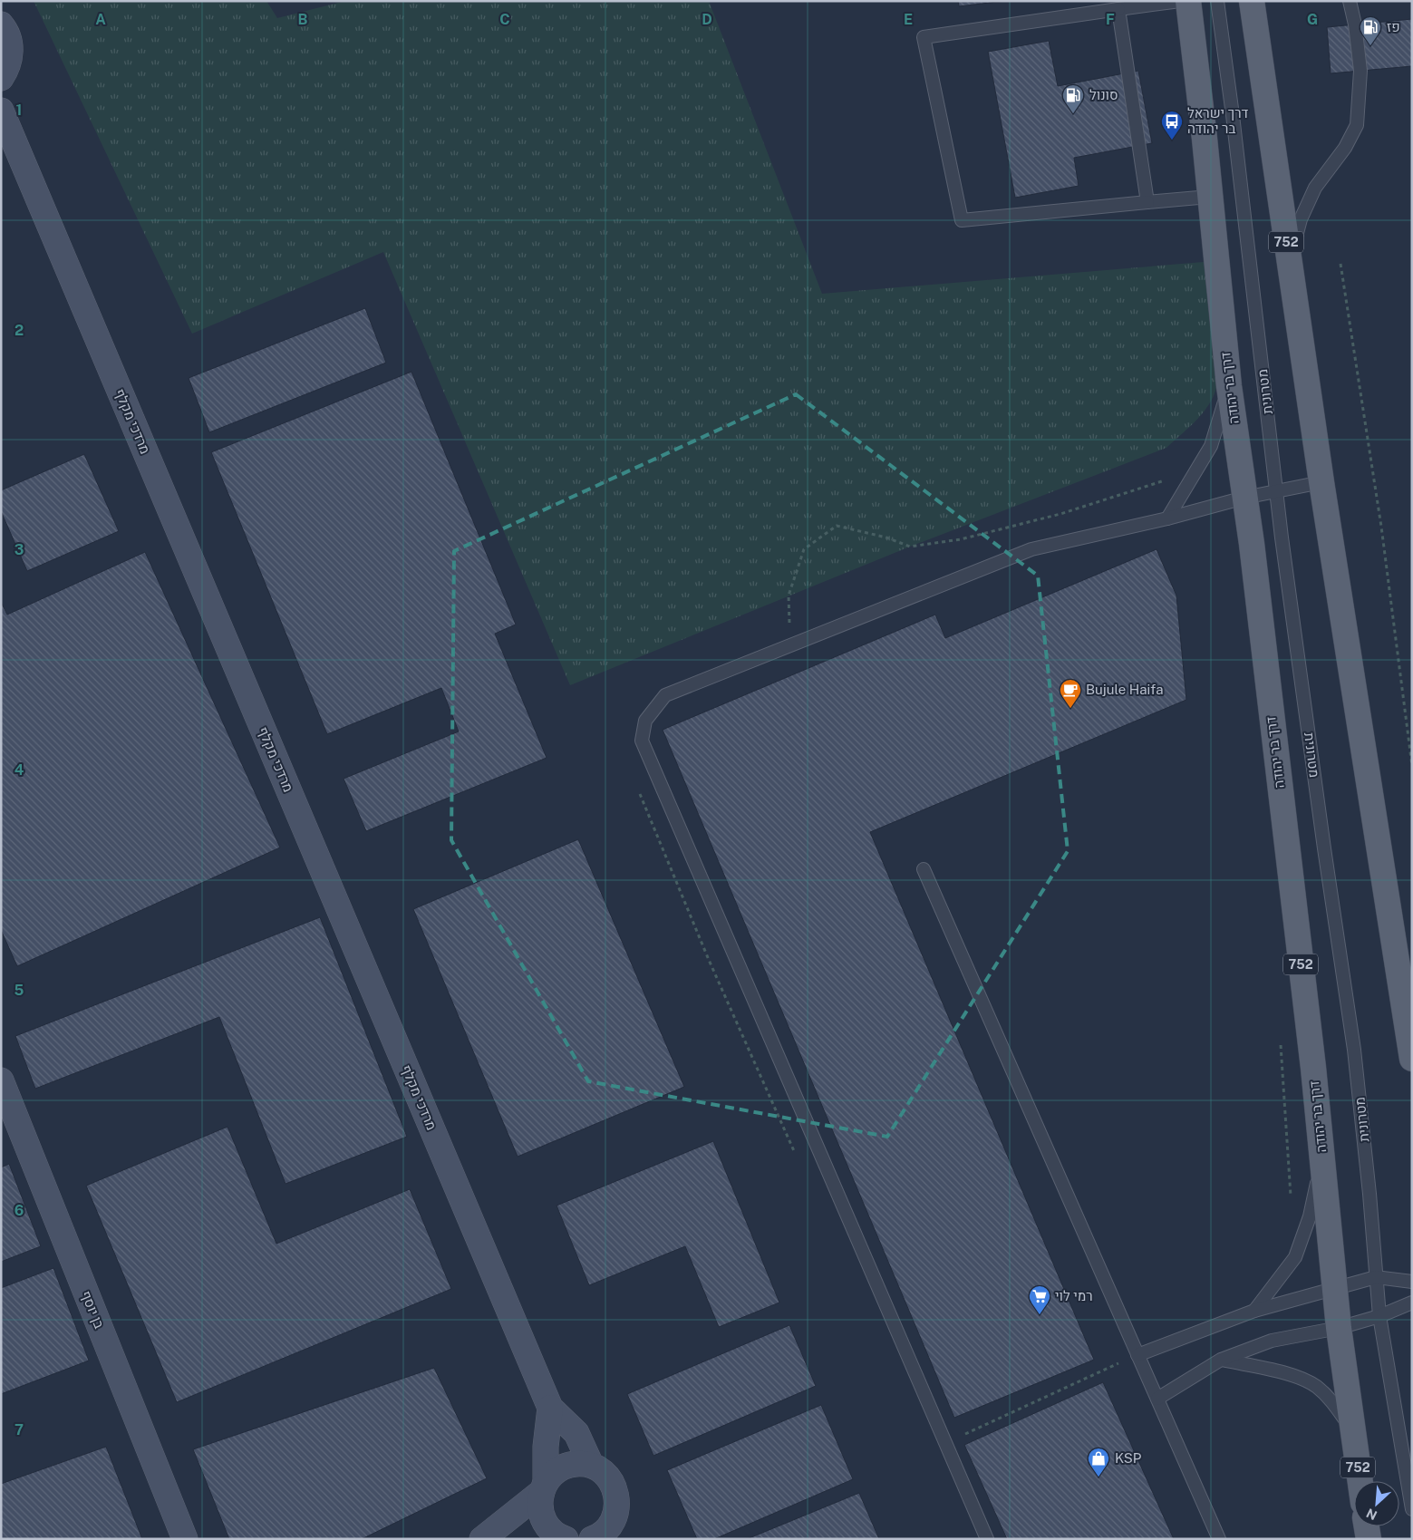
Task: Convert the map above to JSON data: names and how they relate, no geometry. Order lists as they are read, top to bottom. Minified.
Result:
{"streets":{"main road":["752","דרך בר יהודה"],"street":["מרדכי מקלף","בן יוסף"],"lane":["מטרונית"]},"places":{"fuel station":["פז","סונול"],"bus stop":["דרך ישראל בר יהודה"],"cafe":["Bujule Haifa"],"supermarket":["רמי לוי"],"shop":["KSP"]},"north":"bottom left","grid":{"columns":["A","B","C","D","E","F","G"],"rows":["1","2","3","4","5","6","7"]}}
